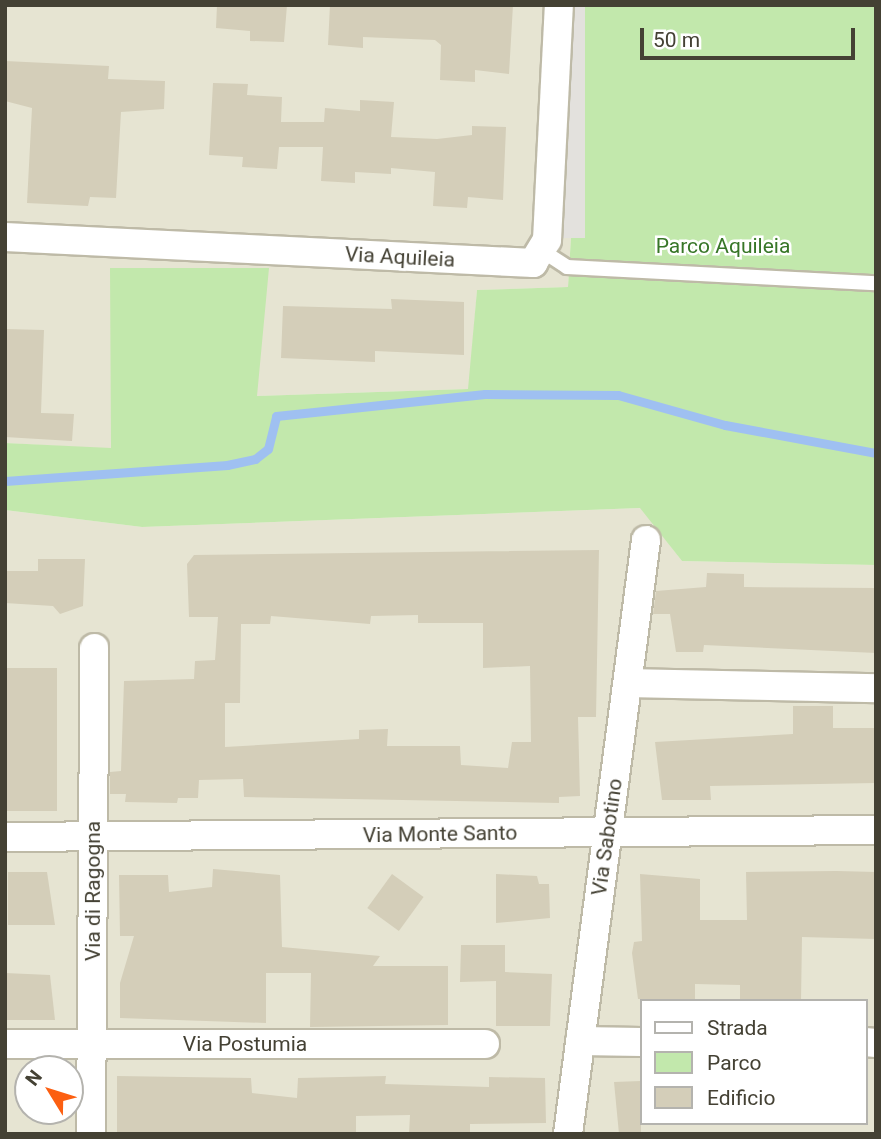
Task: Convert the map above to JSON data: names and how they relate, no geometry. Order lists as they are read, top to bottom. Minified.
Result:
{"streets":{"street":["Via Aquileia","Via Monte Santo","Via Sabotino","Via di Ragogna","Via Postumia"]},"crossings":[["Via Monte Santo","Via Sabotino"],["Via Monte Santo","Via di Ragogna"],["Via di Ragogna","Via Postumia"]],"parks":["Parco Aquileia"],"legend":["Strada","Parco","Edificio"],"scale_bar":"50 m","north":"top left"}
